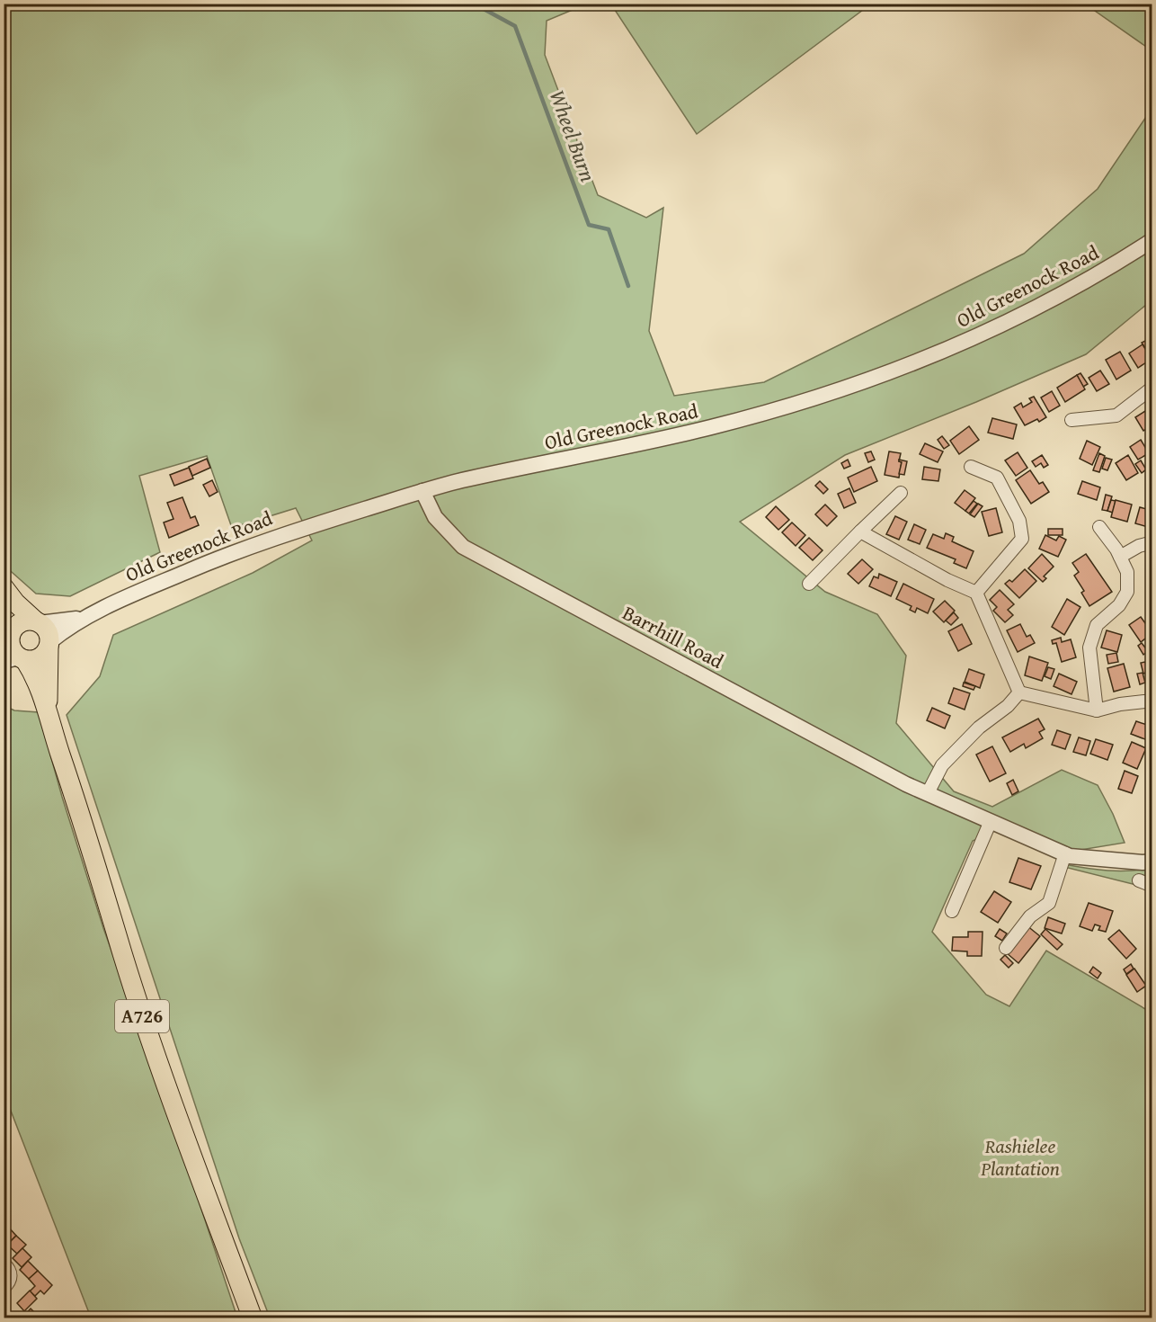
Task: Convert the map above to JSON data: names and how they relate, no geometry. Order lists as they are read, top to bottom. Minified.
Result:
{"streets":{"main road":["A726"],"street":["Old Greenock Road","Barrhill Road"]},"crossings":[["Old Greenock Road","Barrhill Road"],["Old Greenock Road","A726"]],"water":["Wheel Burn"],"parks":["Rashielee Plantation"]}
